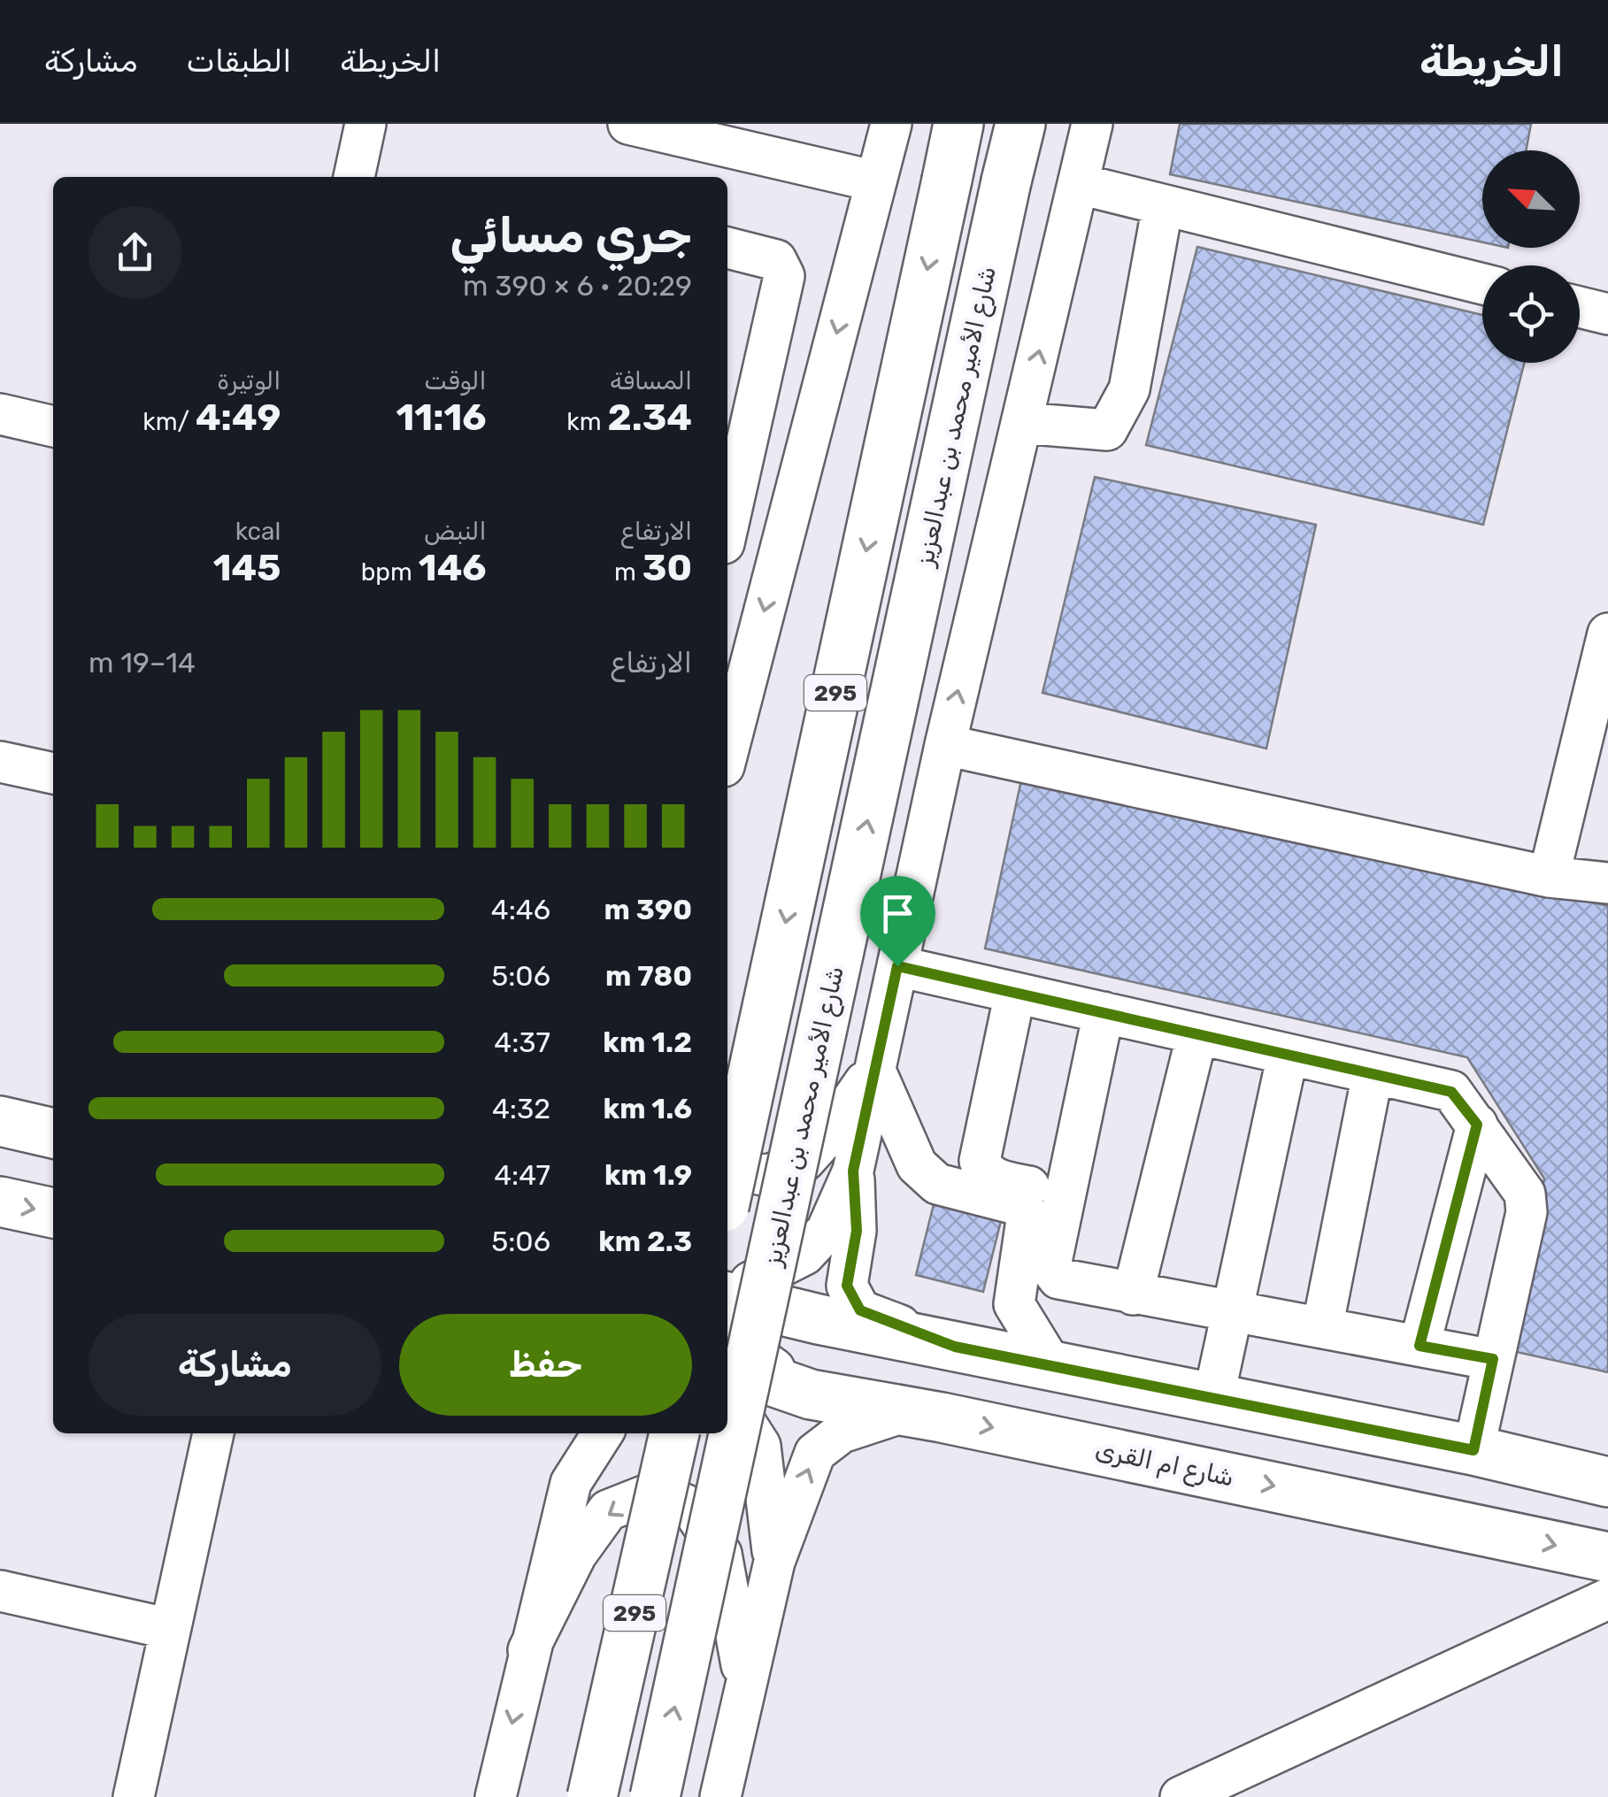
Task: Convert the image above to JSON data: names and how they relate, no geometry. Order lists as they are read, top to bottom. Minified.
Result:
{"streets":{"main road":["شارع الأمير محمد بن عبدالعزيز","295","شارع ام القرى"]},"north":"top left","page":{"header":"الخريطة","nav":["الخريطة","الطبقات","مشاركة"],"heading":["جري مسائي","20:29 · 6 × 390 m"],"stats":[["المسافة","2.34 km"],["الوقت","11:16"],["الوتيرة","4:49 /km"],["الارتفاع","30 m"],["النبض","146 bpm"],["kcal","145"]],"chart":["الارتفاع","14–19 m"],"list":[{"name":"390 m","note":"4:46"},{"name":"780 m","note":"5:06"},{"name":"1.2 km","note":"4:37"},{"name":"1.6 km","note":"4:32"},{"name":"1.9 km","note":"4:47"},{"name":"2.3 km","note":"5:06"}],"buttons":["حفظ","مشاركة"]}}
